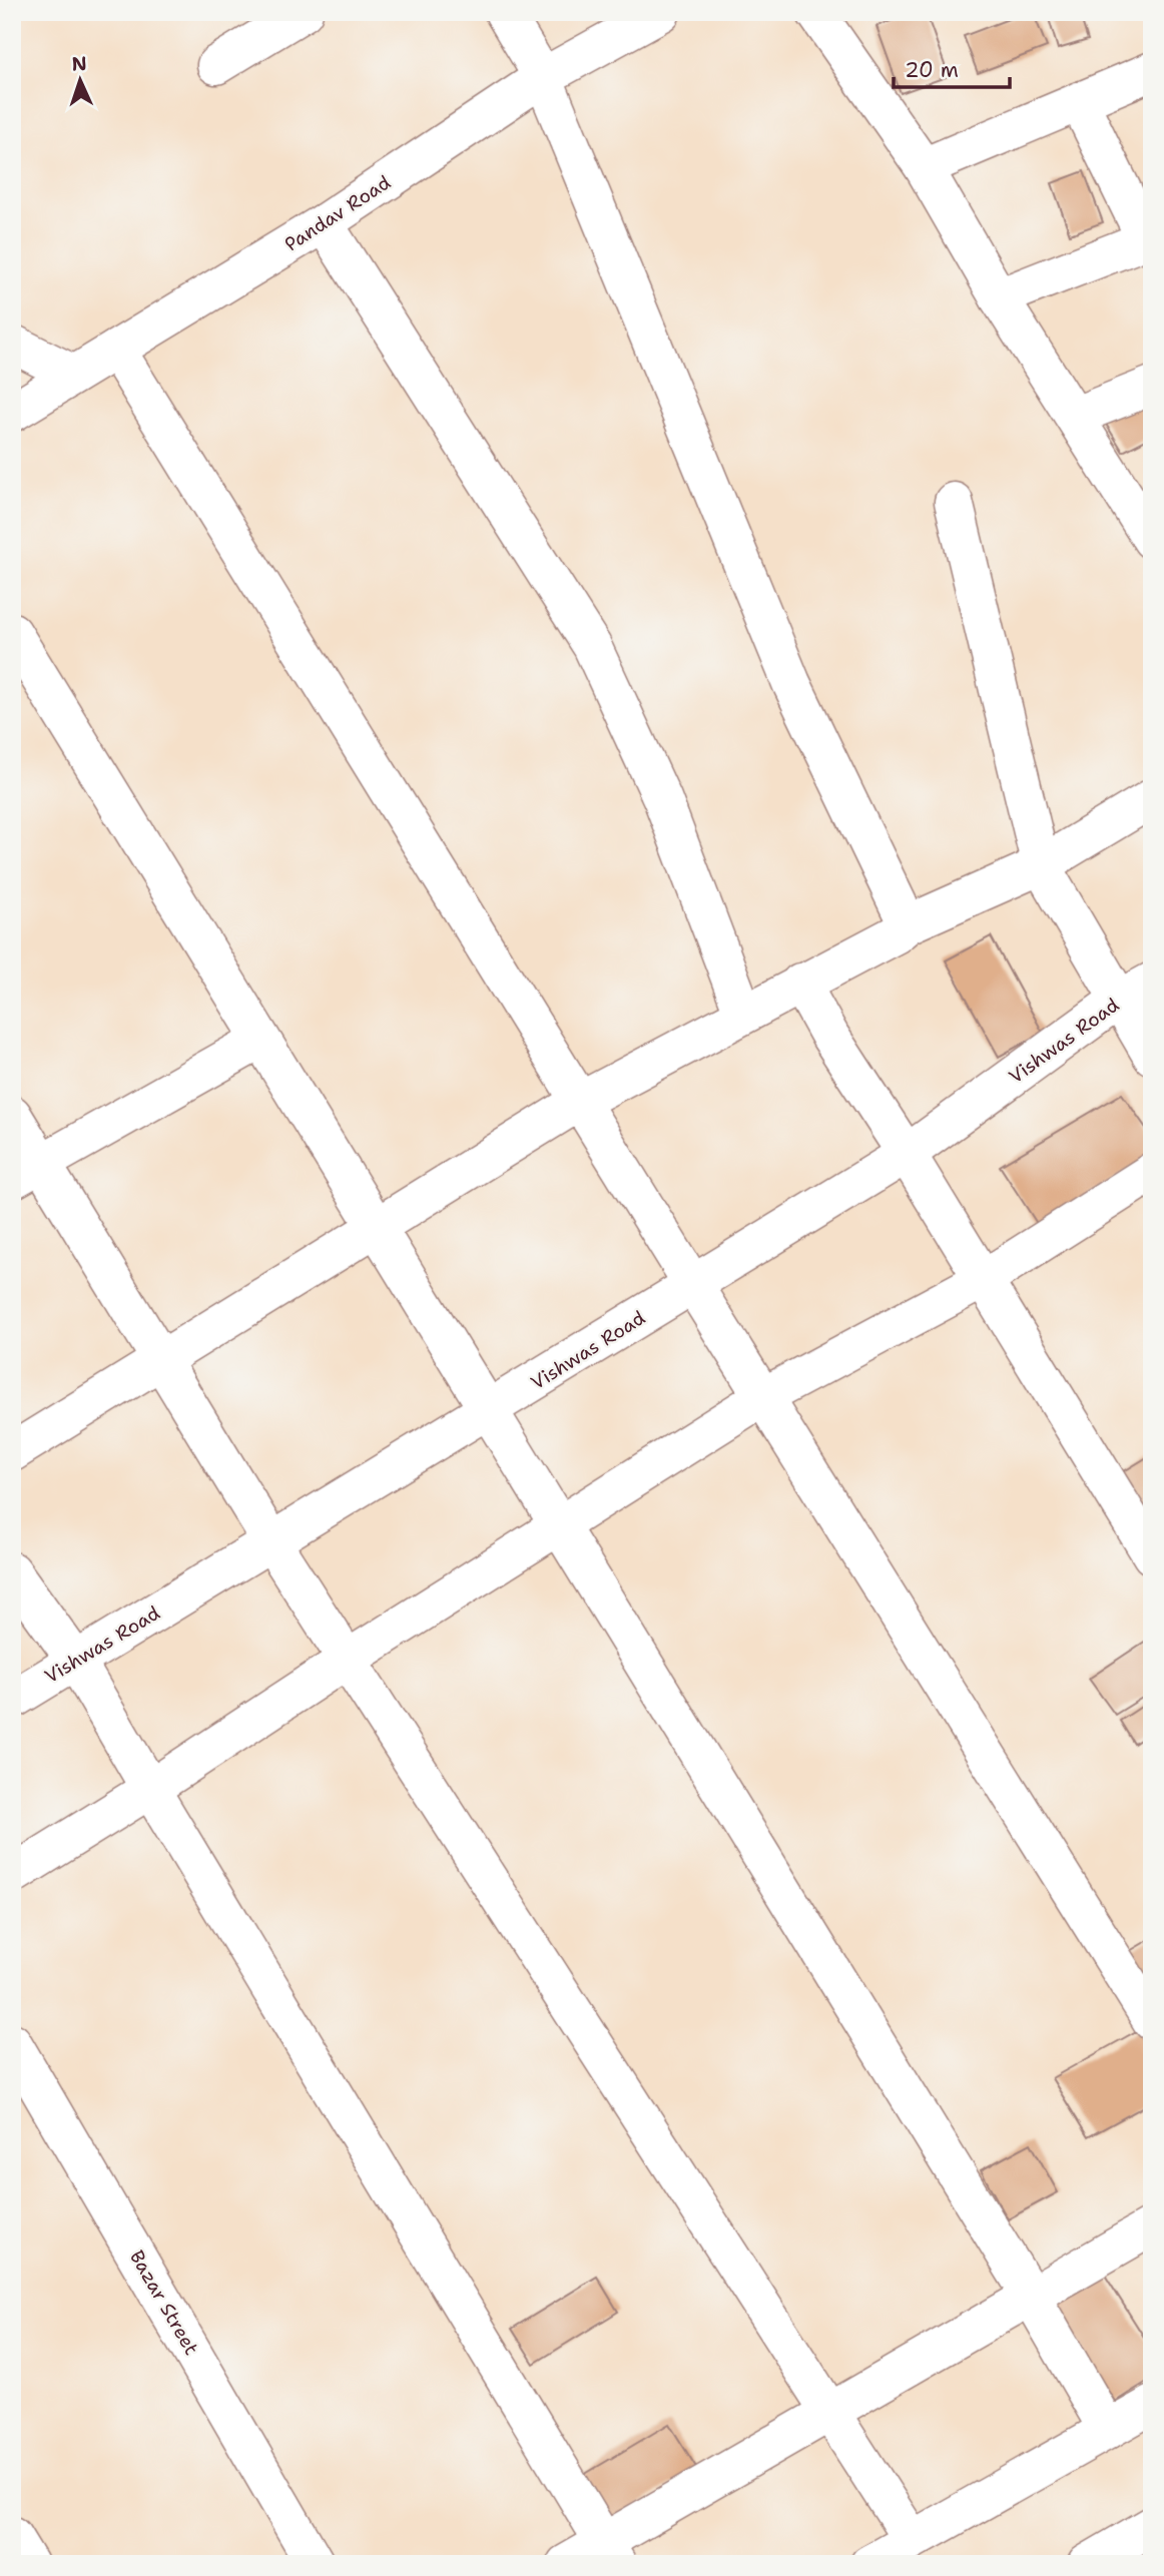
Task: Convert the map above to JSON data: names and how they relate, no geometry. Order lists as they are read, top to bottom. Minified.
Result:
{"streets":{"street":["Pandav Road","Vishwas Road","Bazar Street"]},"scale_bar":"20 m","north":"top"}
